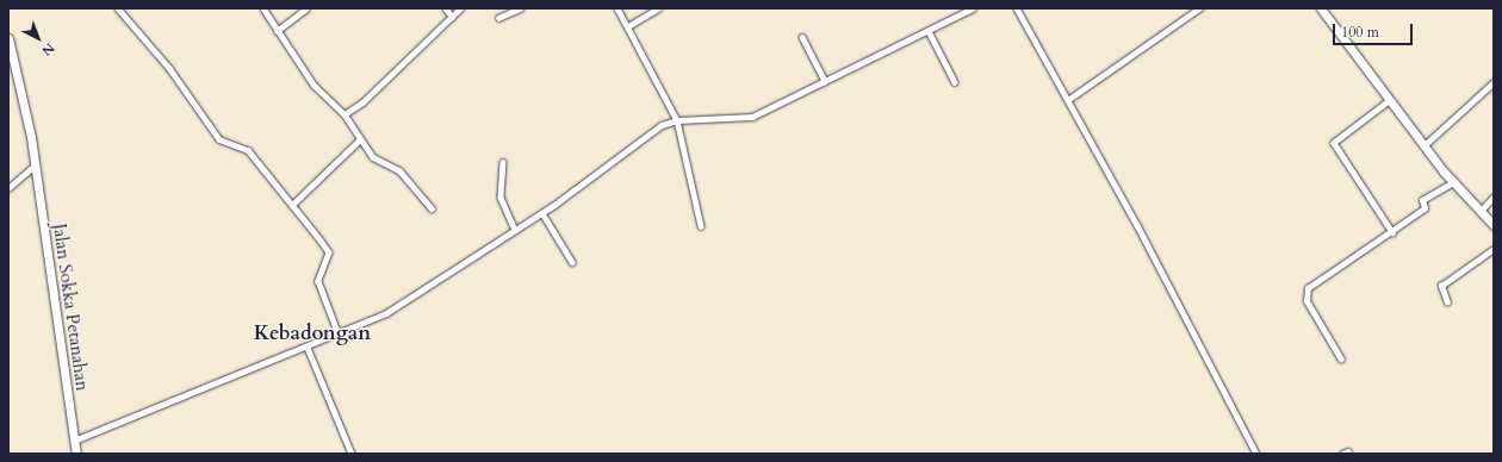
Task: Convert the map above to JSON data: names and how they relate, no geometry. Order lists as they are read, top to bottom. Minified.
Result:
{"streets":{"main road":["Jalan Sokka Petanahan"]},"districts":["Kebadongan"],"scale_bar":"100 m","north":"bottom right"}
